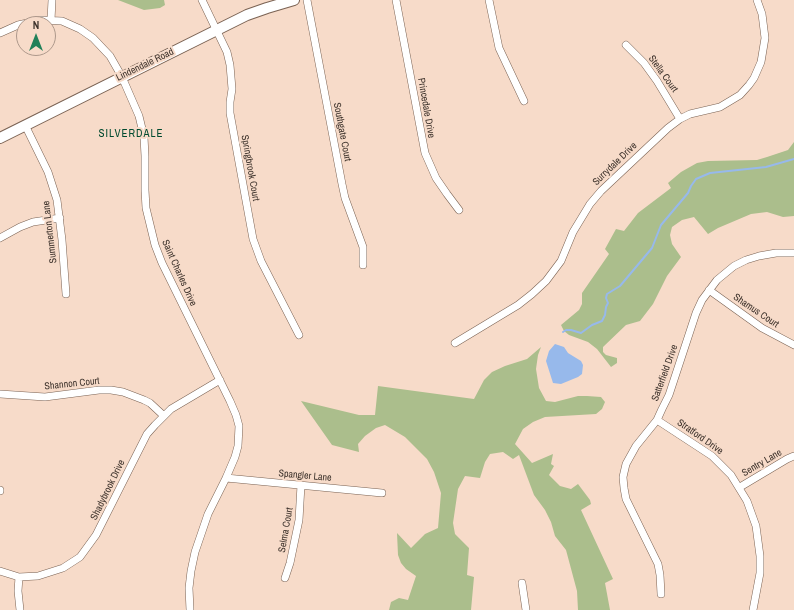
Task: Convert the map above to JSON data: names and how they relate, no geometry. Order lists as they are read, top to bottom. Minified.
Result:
{"streets":{"street":["Lindendale Road","Stella Court","Princedale Drive","Southgate Court","Surrydale Drive","Springbrook Court","Summerton Lane","Saint Charles Drive","Shamus Court","Satterfield Drive","Shannon Court","Stratford Drive","Sentry Lane","Spangler Lane","Shadybrook Drive","Selma Court"]},"crossings":[["Lindendale Road","Springbrook Court"],["Lindendale Road","Summerton Lane"],["Lindendale Road","Saint Charles Drive"],["Stella Court","Surrydale Drive"],["Saint Charles Drive","Spangler Lane"],["Saint Charles Drive","Shadybrook Drive"],["Shamus Court","Satterfield Drive"],["Satterfield Drive","Stratford Drive"],["Shannon Court","Shadybrook Drive"],["Stratford Drive","Sentry Lane"],["Spangler Lane","Selma Court"]],"districts":["SILVERDALE"],"north":"top"}
